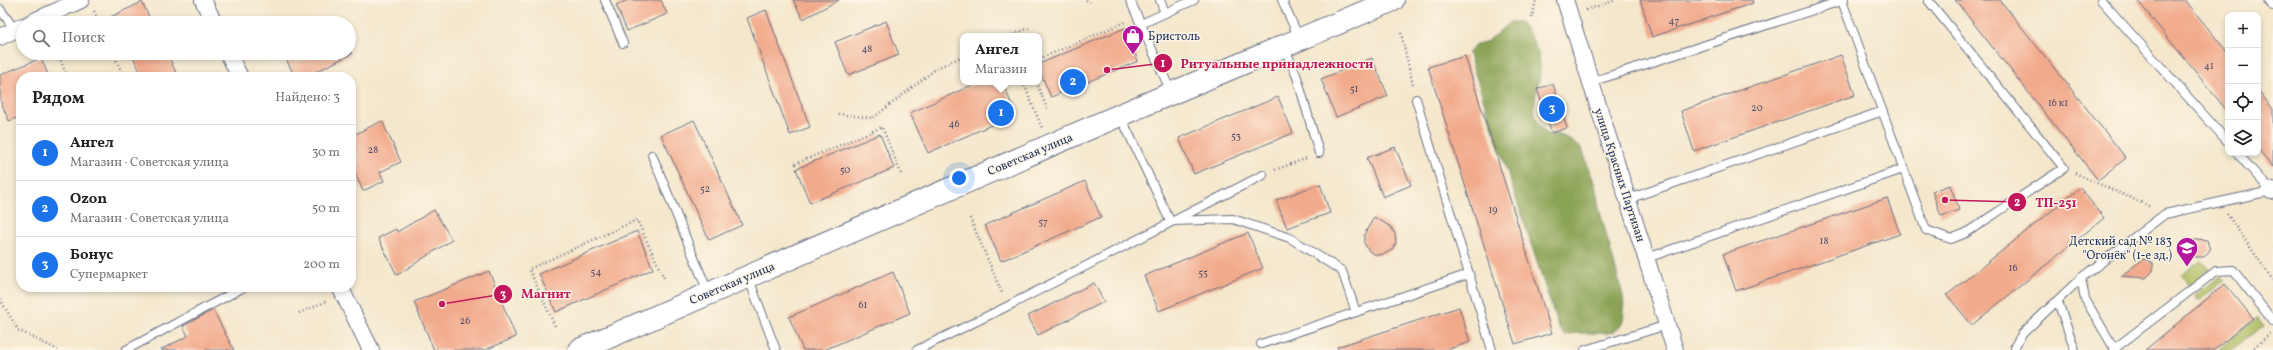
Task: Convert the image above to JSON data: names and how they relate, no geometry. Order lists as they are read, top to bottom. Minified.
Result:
{"streets":{"main road":["Советская улица"],"street":["улица Красных Партизан"]},"places":{"shop":["Бристоль"],"other":["Ритуальные принадлежности","ТП-251","Магнит"],"school or university":["Детский сад № 183 \"Огонёк\" (1-е зд.)"]},"house_numbers":["47","48","41","51","16 к1","20","46","53","28","50","52","19","57","18","16","54","55","61","26"],"page":{"map_buttons":["+","−"],"search":"Поиск","popup":["Ангел","Магазин"],"pins":["2","3","1"],"heading":["Рядом","Найдено: 3"],"list":[{"mark":"1","name":"Ангел","note":"Магазин · Советская улица","value":"30 m"},{"mark":"2","name":"Ozon","note":"Магазин · Советская улица","value":"50 m"},{"mark":"3","name":"Бонус","note":"Супермаркет","value":"200 m"}]}}
